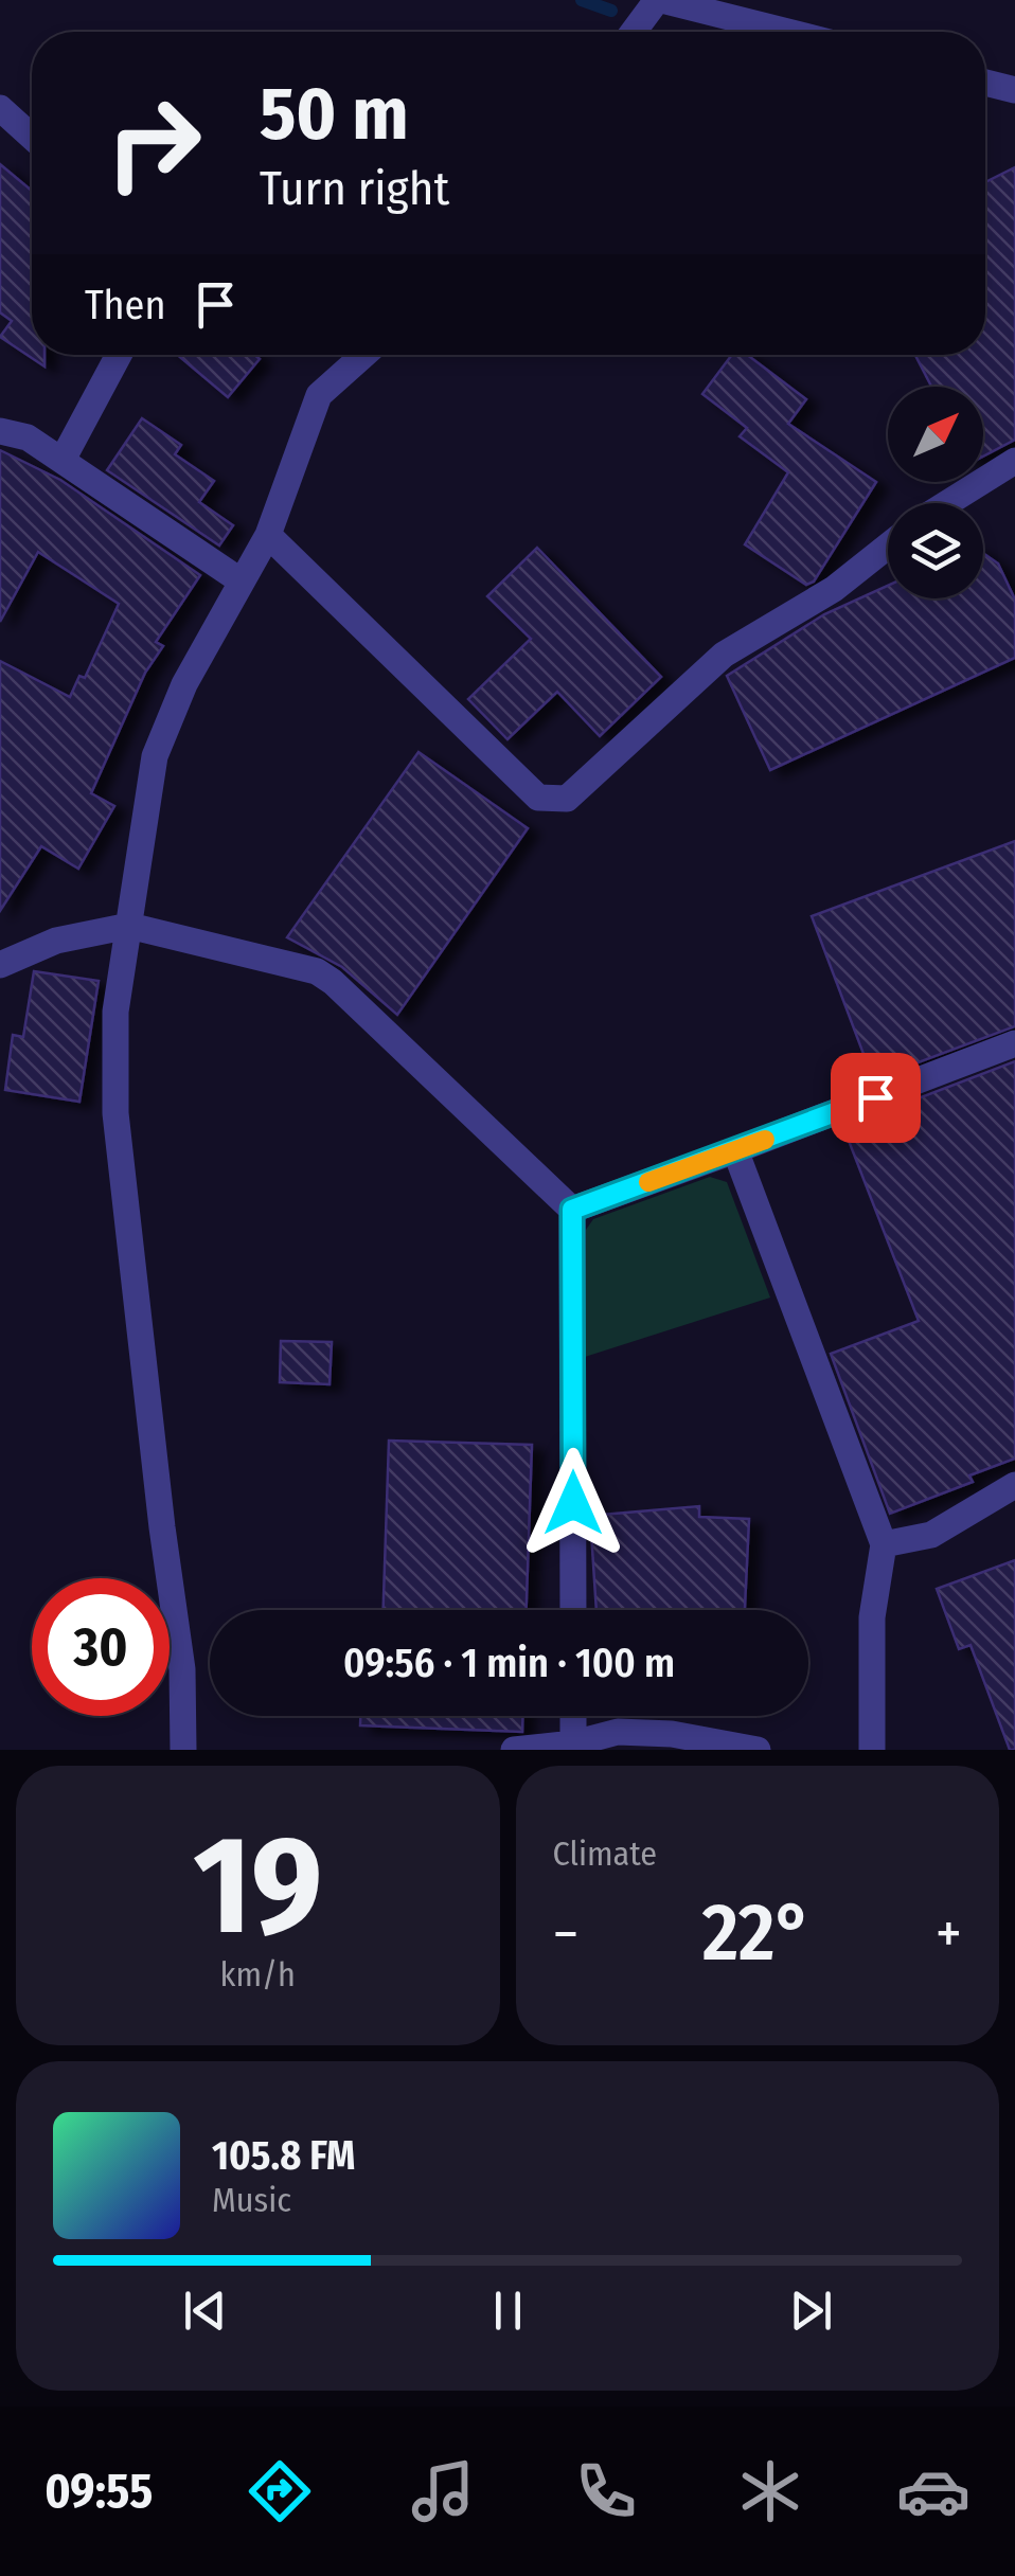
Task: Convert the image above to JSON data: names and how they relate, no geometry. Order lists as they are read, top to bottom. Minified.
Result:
{"north":"top right","page":{"turn":["50 m","Turn right"],"then":"Then","limit":"30","trip":"09:56 · 1 min · 100 m","tile":[["19","km/h"],"Climate"],"heat":["−","22°","+"],"song":["105.8 FM","Music"],"tabs":"09:55"}}
